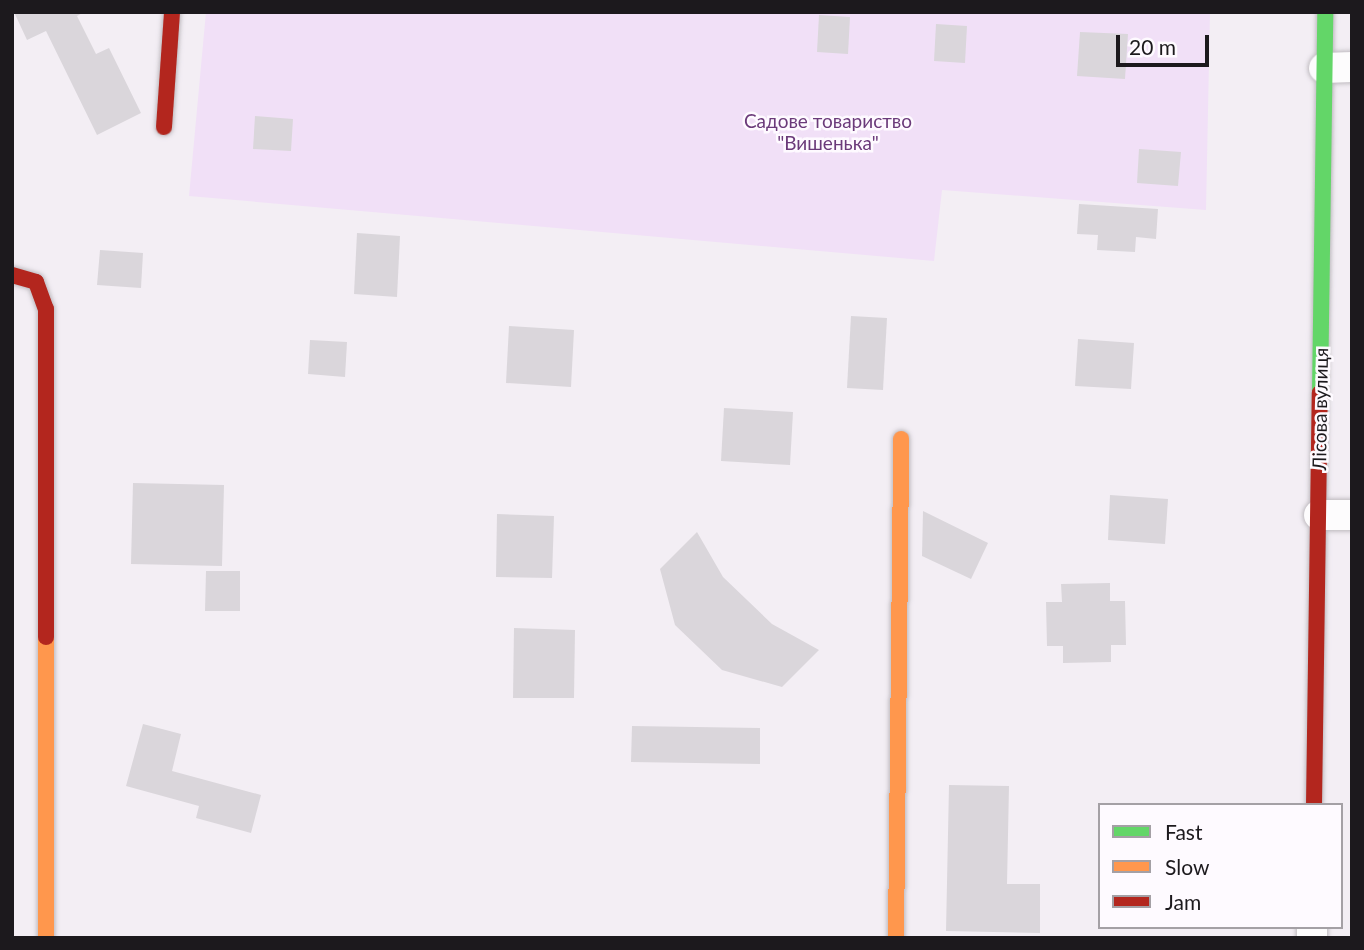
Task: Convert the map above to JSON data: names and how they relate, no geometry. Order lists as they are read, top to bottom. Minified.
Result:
{"streets":{"street":["Лісова вулиця"]},"parks":["Садове товариство \"Вишенька\""],"legend":["Fast","Slow","Jam"],"scale_bar":"20 m"}
